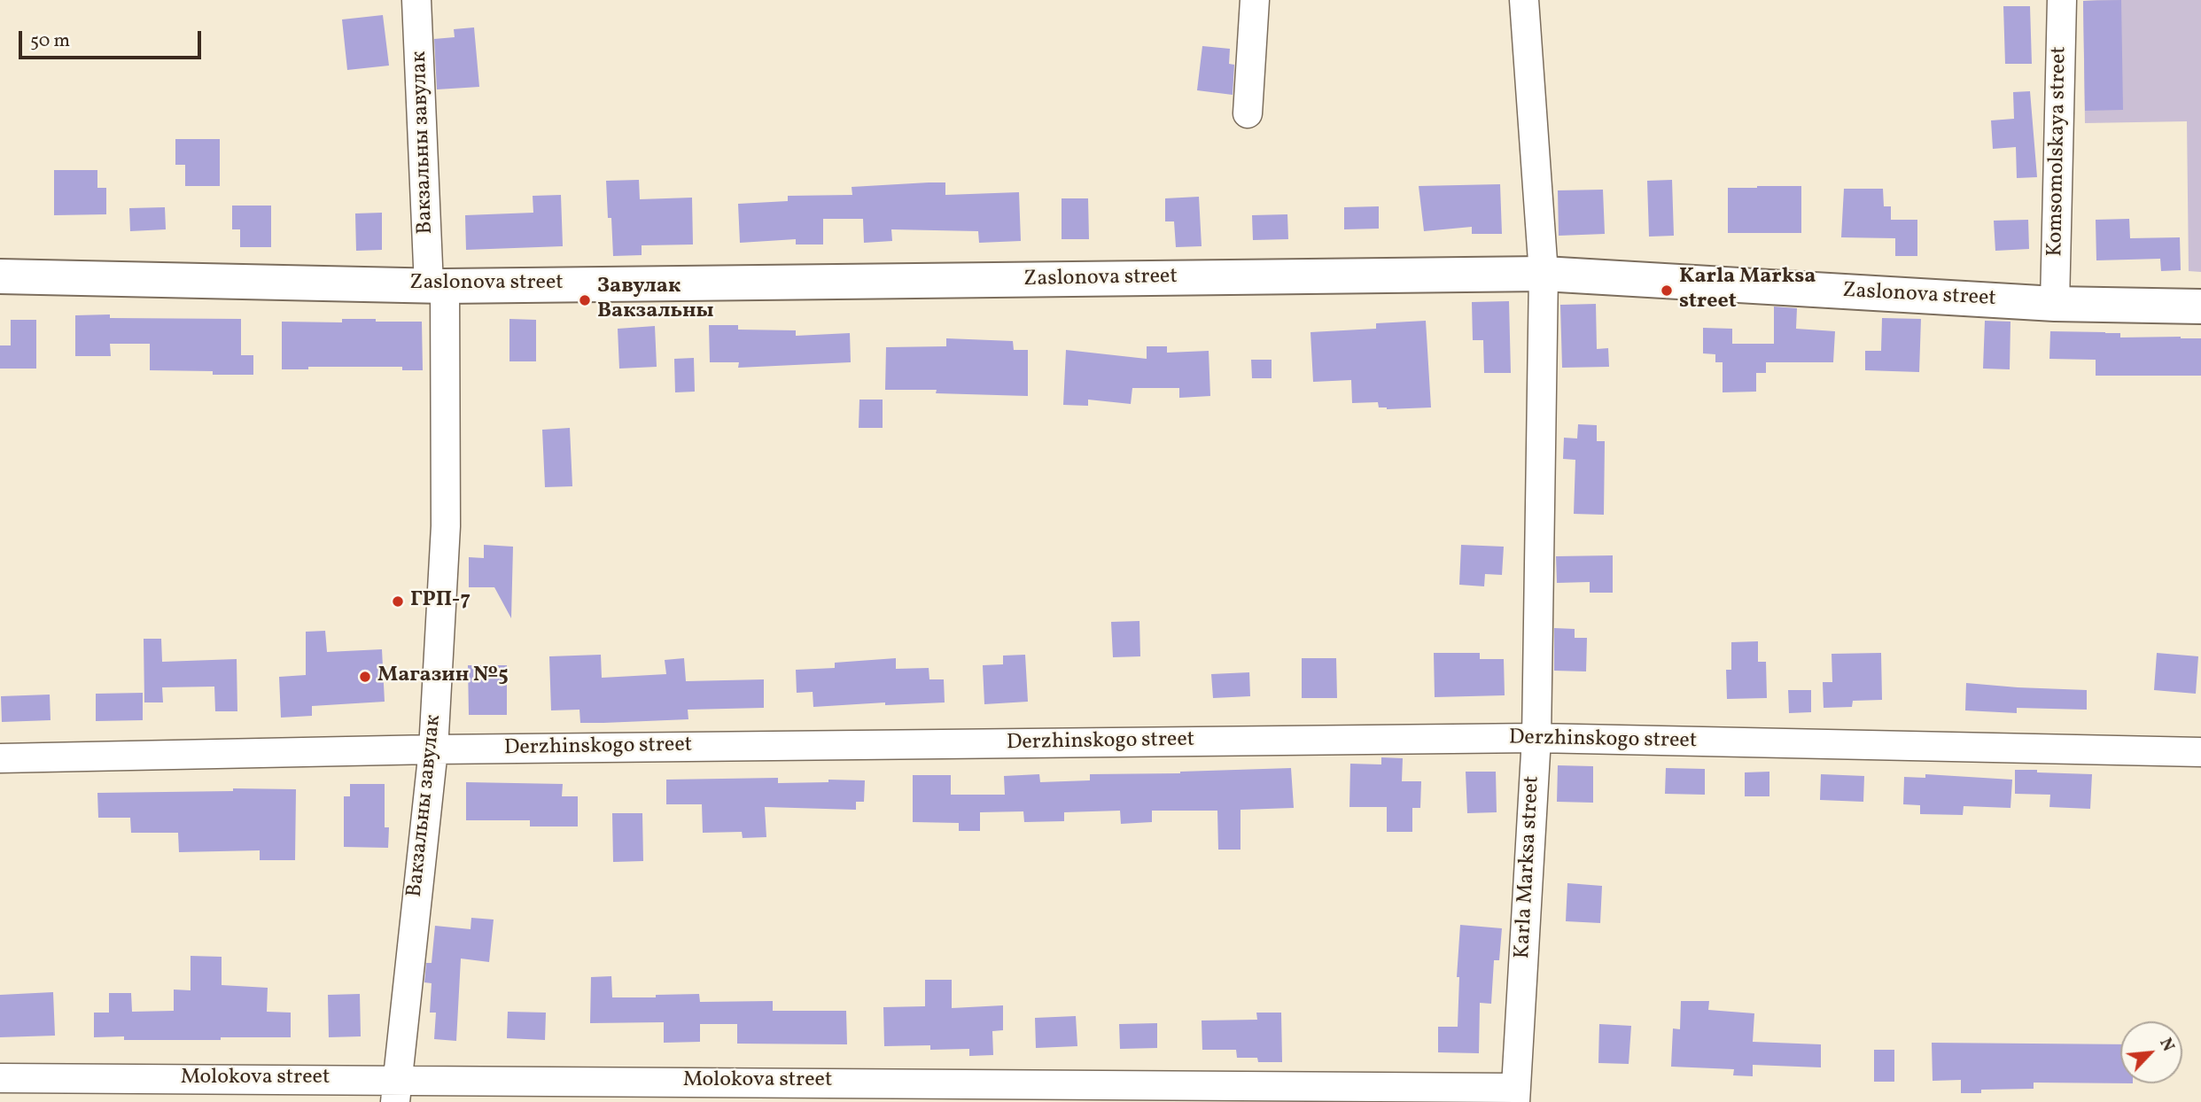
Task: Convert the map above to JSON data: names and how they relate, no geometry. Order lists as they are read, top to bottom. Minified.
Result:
{"streets":{"street":["Вакзальны завулак","Komsomolskaya street","Zaslonova street","Derzhinskogo street","Karla Marksa street","Molokova street"]},"crossings":[["Вакзальны завулак","Zaslonova street"],["Вакзальны завулак","Derzhinskogo street"],["Вакзальны завулак","Molokova street"],["Komsomolskaya street","Zaslonova street"],["Zaslonova street","Karla Marksa street"],["Derzhinskogo street","Karla Marksa street"],["Karla Marksa street","Molokova street"]],"places":["Karla Marksa street","Завулак Вакзальны","ГРП-7","Магазин №5"],"scale_bar":"50 m","north":"top right"}
